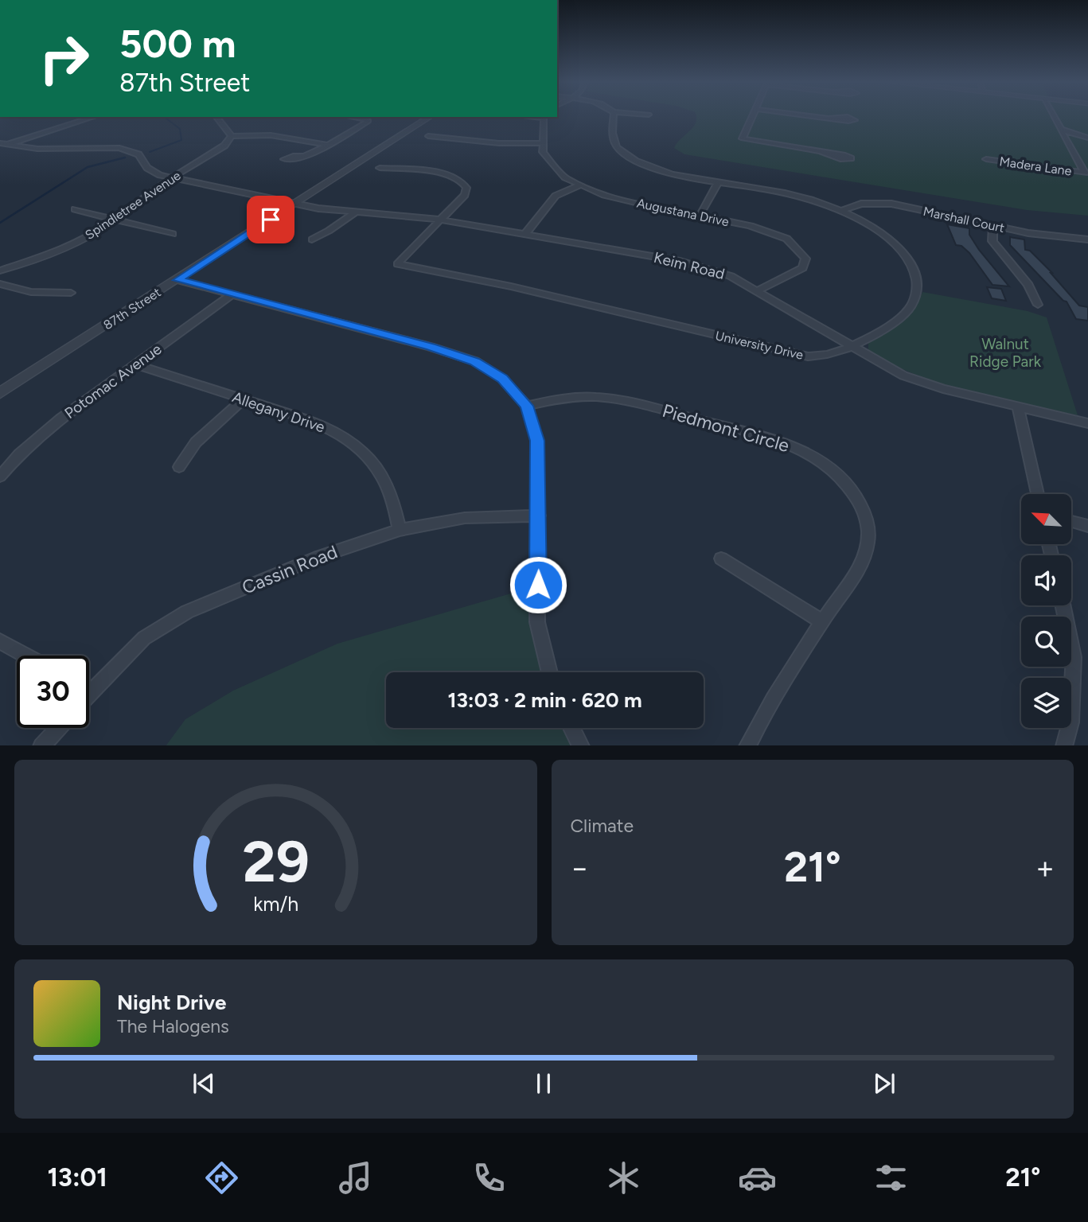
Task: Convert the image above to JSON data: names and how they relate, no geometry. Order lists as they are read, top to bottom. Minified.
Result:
{"streets":{"street":["Madera Lane","Spindletree Avenue","Augustana Drive","Marshall Court","Keim Road","87th Street","University Drive","Potomac Avenue","Allegany Drive","Piedmont Circle","Cassin Road"]},"crossings":[["Spindletree Avenue","Keim Road"],["Augustana Drive","Keim Road"],["Marshall Court","University Drive"],["Keim Road","87th Street"],["Keim Road","University Drive"],["Potomac Avenue","Allegany Drive"],["Allegany Drive","Cassin Road"]],"parks":["Walnut Ridge Park"],"north":"top left","page":{"turn":["500 m","87th Street"],"limit":"30","trip":"13:03 · 2 min · 620 m","tile":"Climate","heat":["−","21°","+"],"song":["Night Drive","The Halogens"],"tabs":["13:01","21°"],"gauge":["29","km/h"]}}
